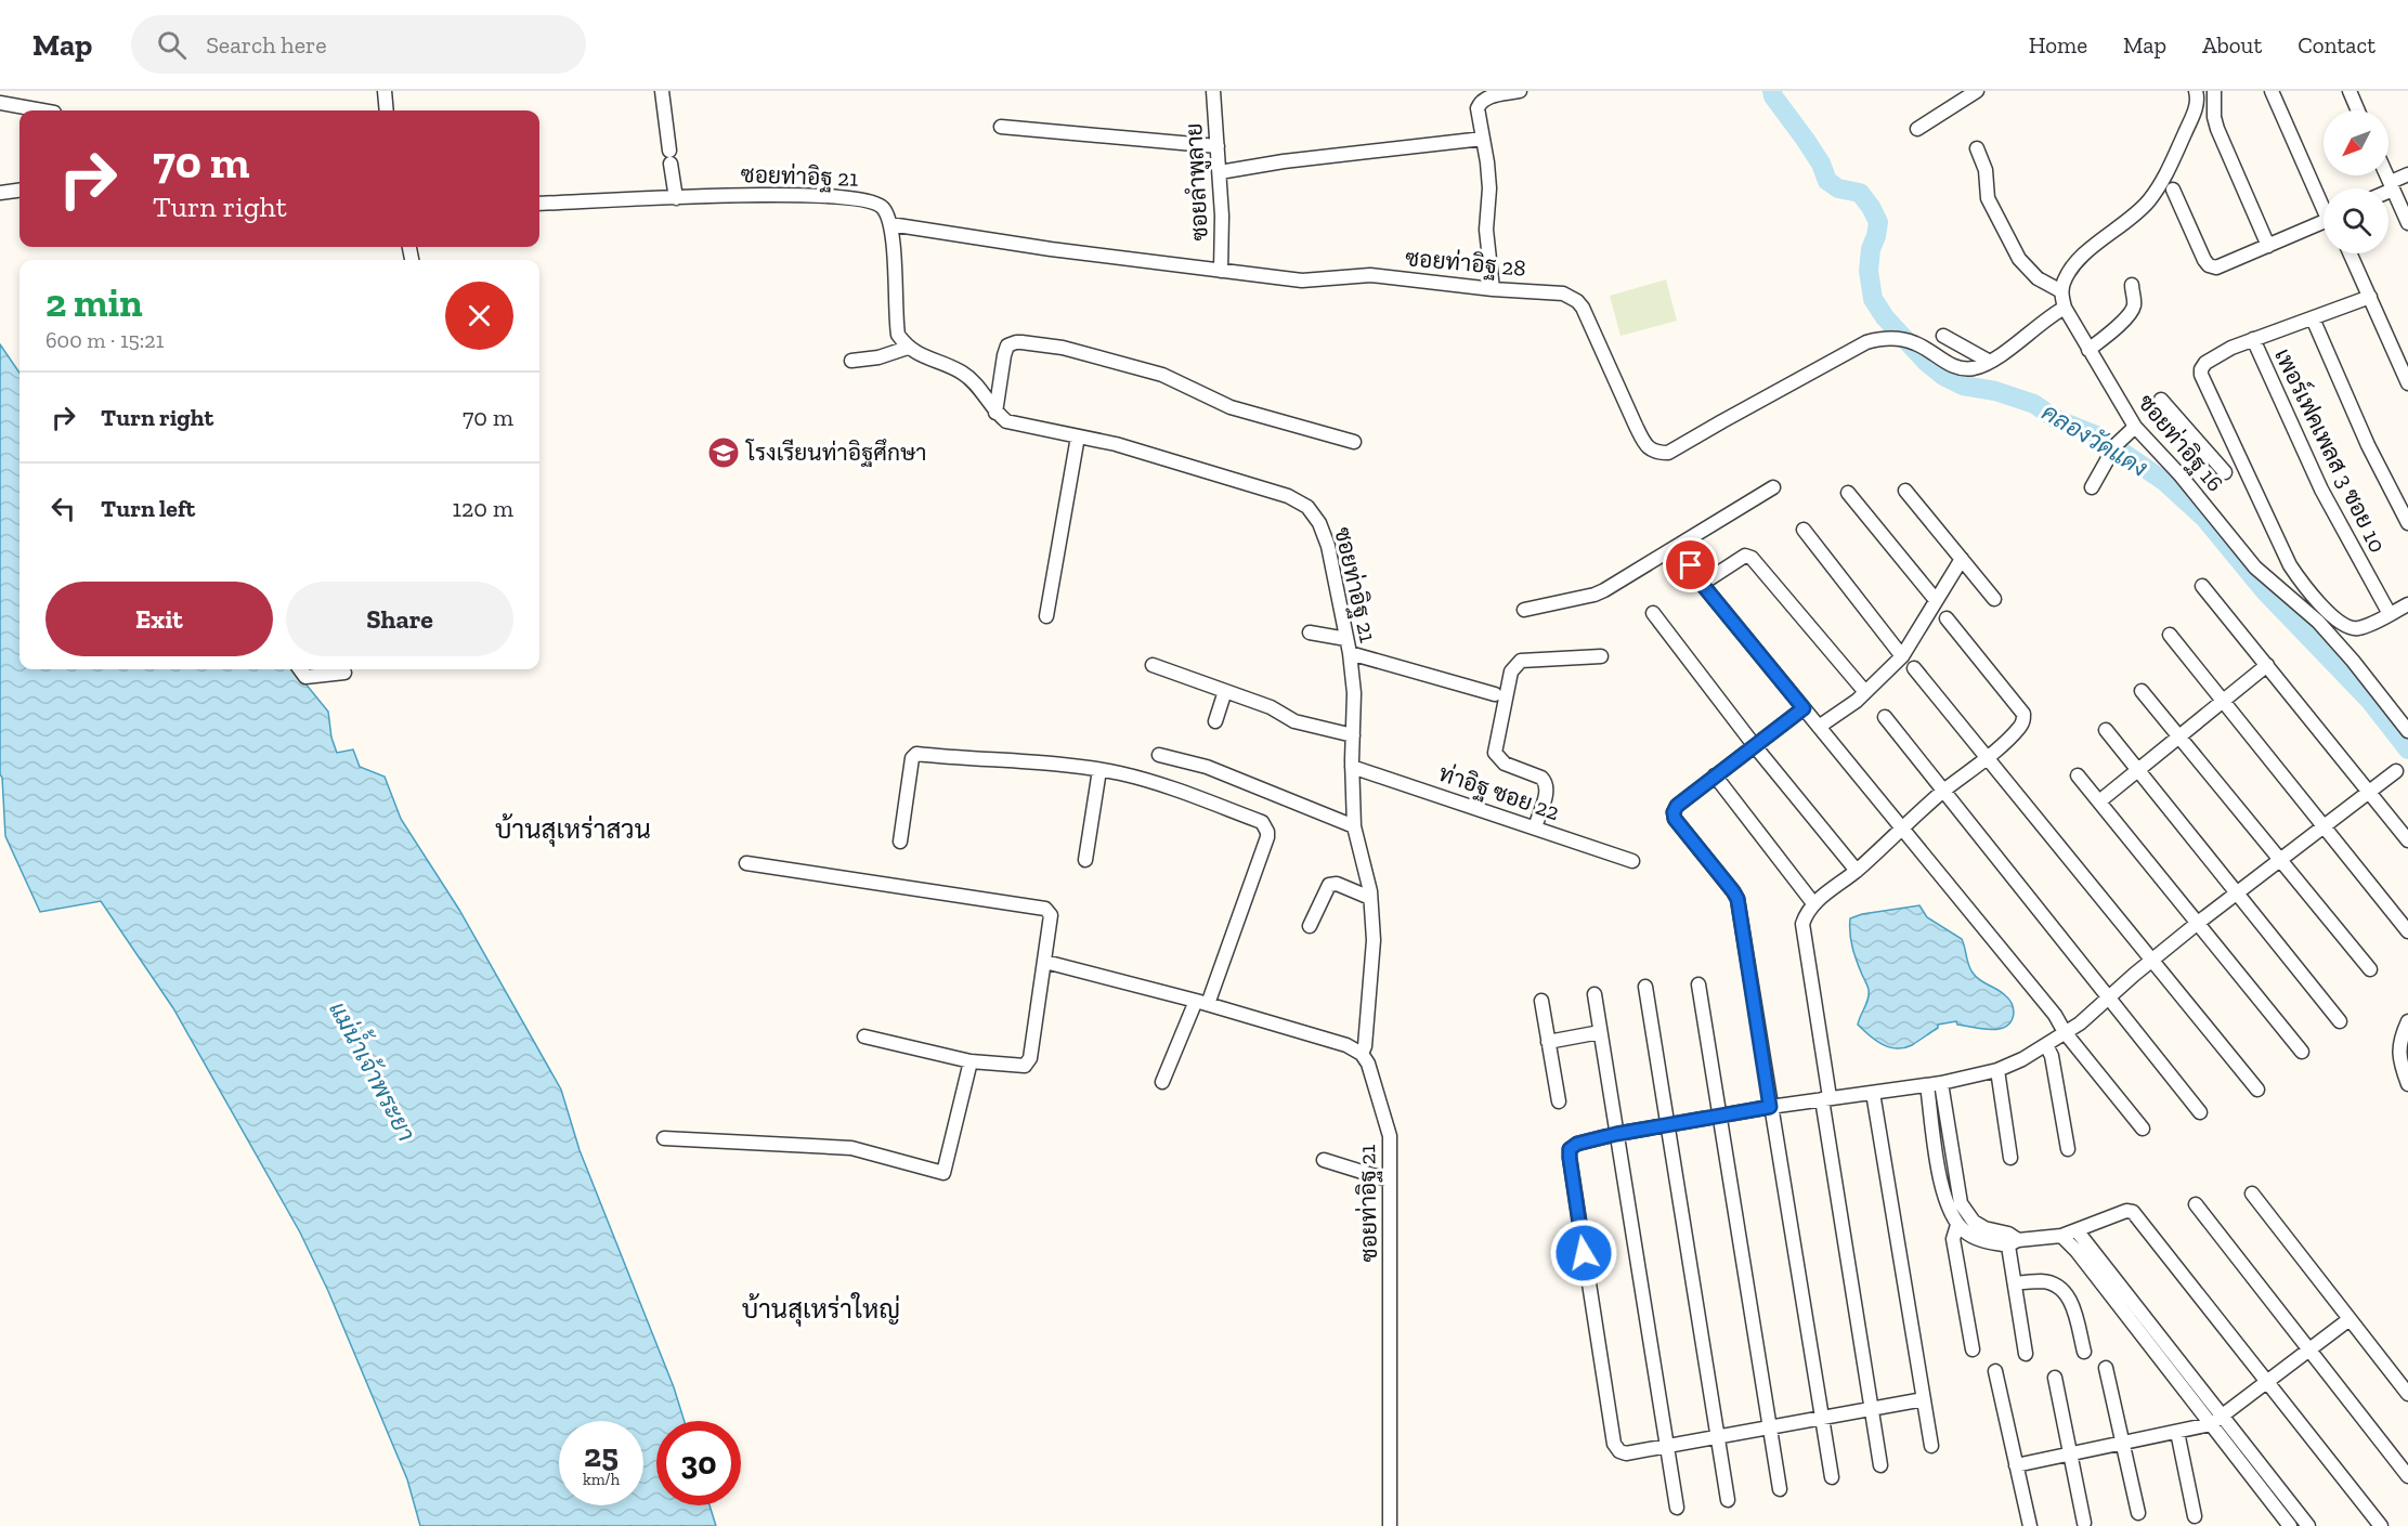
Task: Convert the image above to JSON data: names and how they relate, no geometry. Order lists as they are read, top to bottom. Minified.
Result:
{"streets":{"street":["ซอยท่าอิฐ 21","ซอยลำพูลาย","ซอยท่าอิฐ 28","ซอยท่าอิฐ 16","เพอร์เฟคเพลส 3 ซอย 10","ท่าอิฐ ซอย 22"]},"crossings":[["ซอยท่าอิฐ 21","ซอยท่าอิฐ 28"],["ซอยท่าอิฐ 21","ท่าอิฐ ซอย 22"],["ซอยลำพูลาย","ซอยท่าอิฐ 28"]],"districts":["บ้านสุเหร่าสวน","บ้านสุเหร่าใหญ่"],"water":["คลองวัดแดง","แม่น้ำเจ้าพระยา"],"places":{"school or university":["โรงเรียนท่าอิฐศึกษา"]},"north":"bottom left","page":{"header":"Map","search":"Search here","nav":["Home","Map","About","Contact"],"turn":["70 m","Turn right"],"heading":["2 min","600 m · 15:21"],"list":[{"name":"Turn right","value":"70 m"},{"name":"Turn left","value":"120 m"}],"buttons":["Exit","Share"],"speed":"25 km/h","limit":"30"}}
